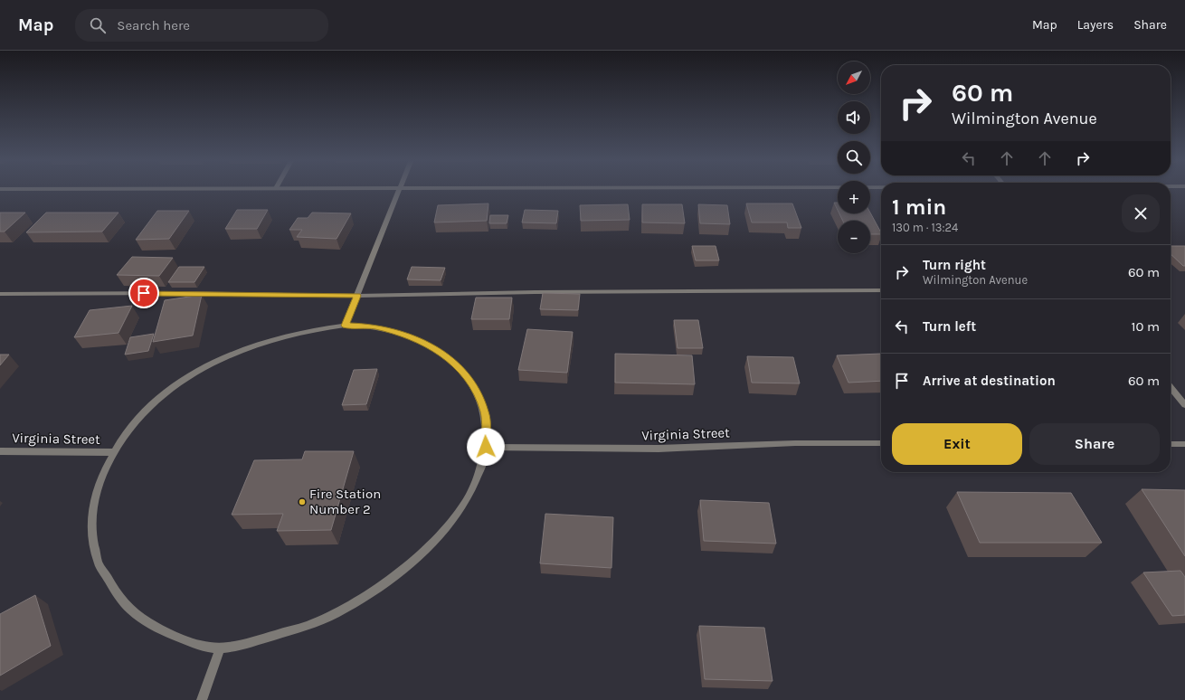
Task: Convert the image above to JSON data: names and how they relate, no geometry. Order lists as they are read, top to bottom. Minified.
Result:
{"streets":{"street":["Virginia Street"]},"places":["Fire Station Number 2"],"north":"bottom left","page":{"header":"Map","search":"Search here","nav":["Map","Layers","Share"],"map_buttons":["+","−"],"turn":["60 m","Wilmington Avenue"],"heading":["1 min","130 m · 13:24"],"list":[{"name":"Turn right","note":"Wilmington Avenue","value":"60 m"},{"name":"Turn left","value":"10 m"},{"name":"Arrive at destination","value":"60 m"}],"buttons":["Exit","Share"]}}
